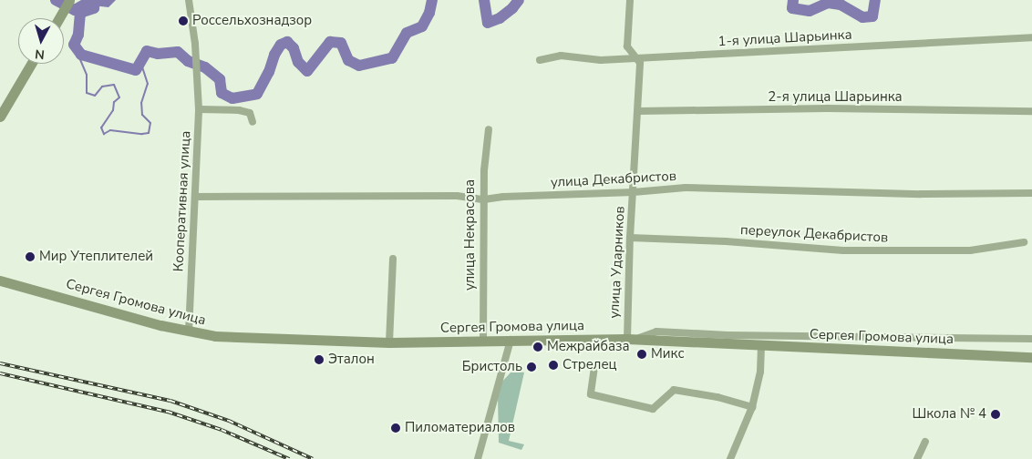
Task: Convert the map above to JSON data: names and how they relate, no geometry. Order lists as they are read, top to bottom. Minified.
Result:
{"streets":{"street":["1-я улица Шарьинка","2-я улица Шарьинка","улица Декабристов","Кооперативная улица","переулок Декабристов","улица Некрасова","улица Ударников","Сергея Громова улица"]},"crossings":[["1-я улица Шарьинка","улица Ударников"],["2-я улица Шарьинка","улица Ударников"],["улица Декабристов","Кооперативная улица"],["улица Декабристов","улица Некрасова"],["улица Декабристов","улица Ударников"],["Кооперативная улица","Сергея Громова улица"],["переулок Декабристов","улица Ударников"],["улица Некрасова","Сергея Громова улица"],["улица Ударников","Сергея Громова улица"]],"places":["Россельхознадзор","Мир Утеплителей","Межрайбаза","Микс","Эталон","Стрелец","Бристоль","Школа № 4","Пиломатериалов"],"north":"bottom"}
